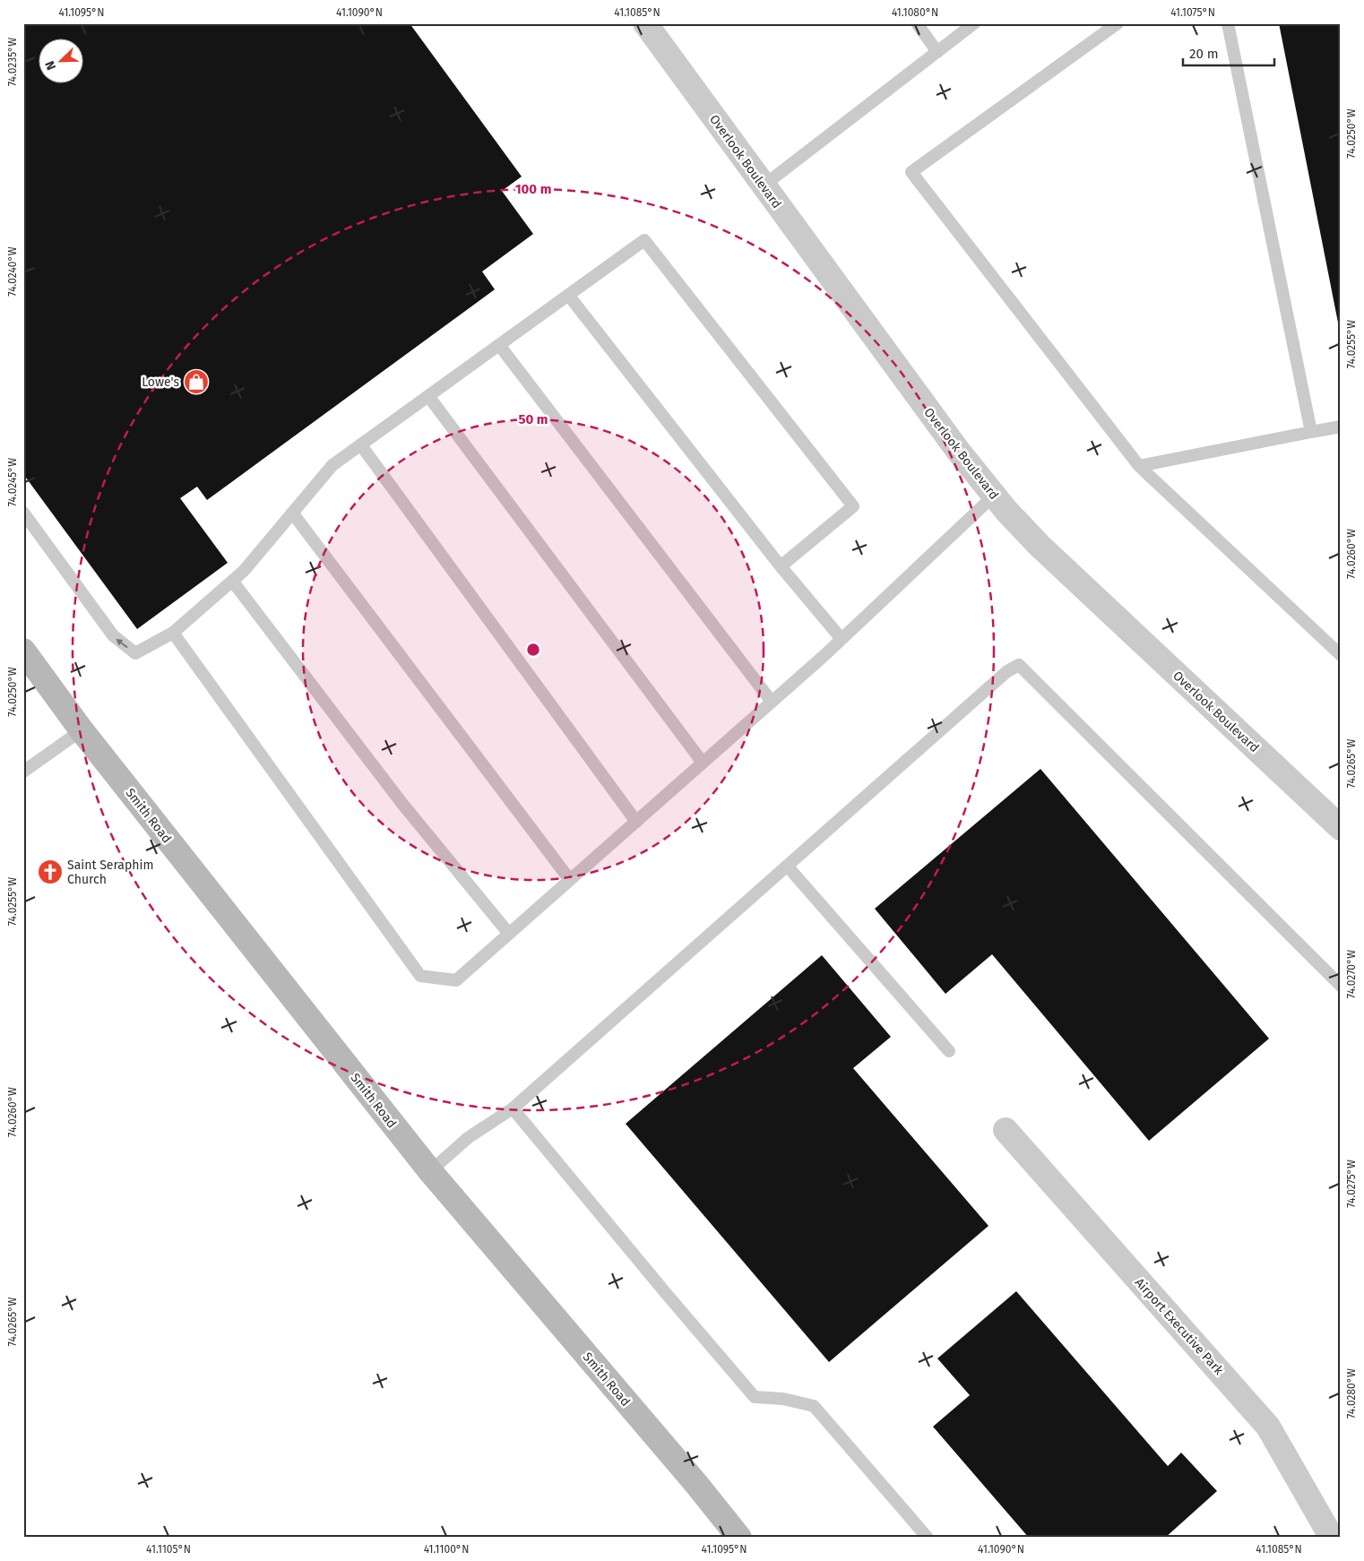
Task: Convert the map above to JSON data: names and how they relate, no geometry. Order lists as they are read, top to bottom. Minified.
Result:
{"streets":{"street":["Overlook Boulevard","Smith Road","Airport Executive Park"]},"places":{"shop":["Lowe's"],"church":["Saint Seraphim Church"]},"scale_bar":"20 m","north":"bottom left","coordinates":["41.1095°N","41.1090°N","41.1085°N","41.1080°N","41.1075°N","74.0235°W","74.0250°W","74.0240°W","74.0255°W","74.0245°W","74.0260°W","74.0265°W","74.0270°W","74.0275°W","74.0280°W","41.1105°N","41.1100°N"],"rings":["100 m","50 m"]}
